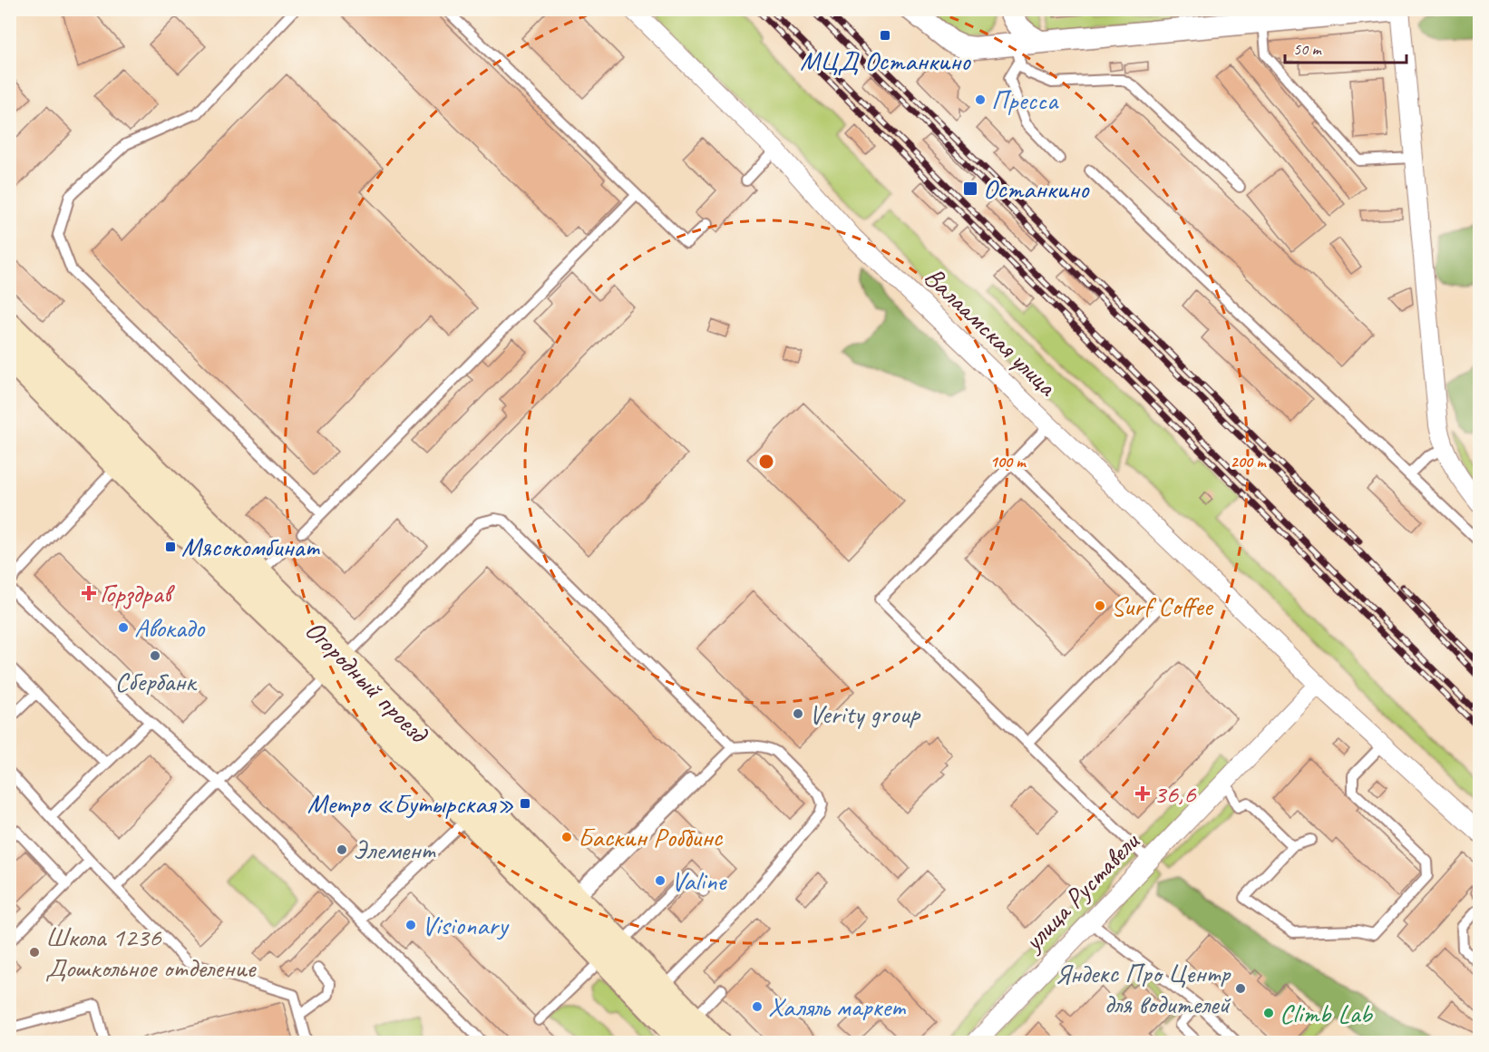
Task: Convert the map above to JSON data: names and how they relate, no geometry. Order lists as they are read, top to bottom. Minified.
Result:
{"streets":{"main road":["Огородный проезд"],"street":["Валаамская улица","улица Руставели"]},"crossings":[["Валаамская улица","улица Руставели"]],"places":{"transit":["МЦД Останкино","Останкино","Мясокомбинат","Метро «Бутырская»"],"other":["Пресса","Surf Coffee","Авокадо","Сбербанк","Verity group","Баскин Роббинс","Элемент","Valine","Visionary","Школа 1236 Дошкольное отделение","Яндекс Про Центр для водителей","Халяль маркет","Climb Lab"],"health":["Горздрав","36,6"]},"scale_bar":"50 m","rings":["100 m","200 m"]}
